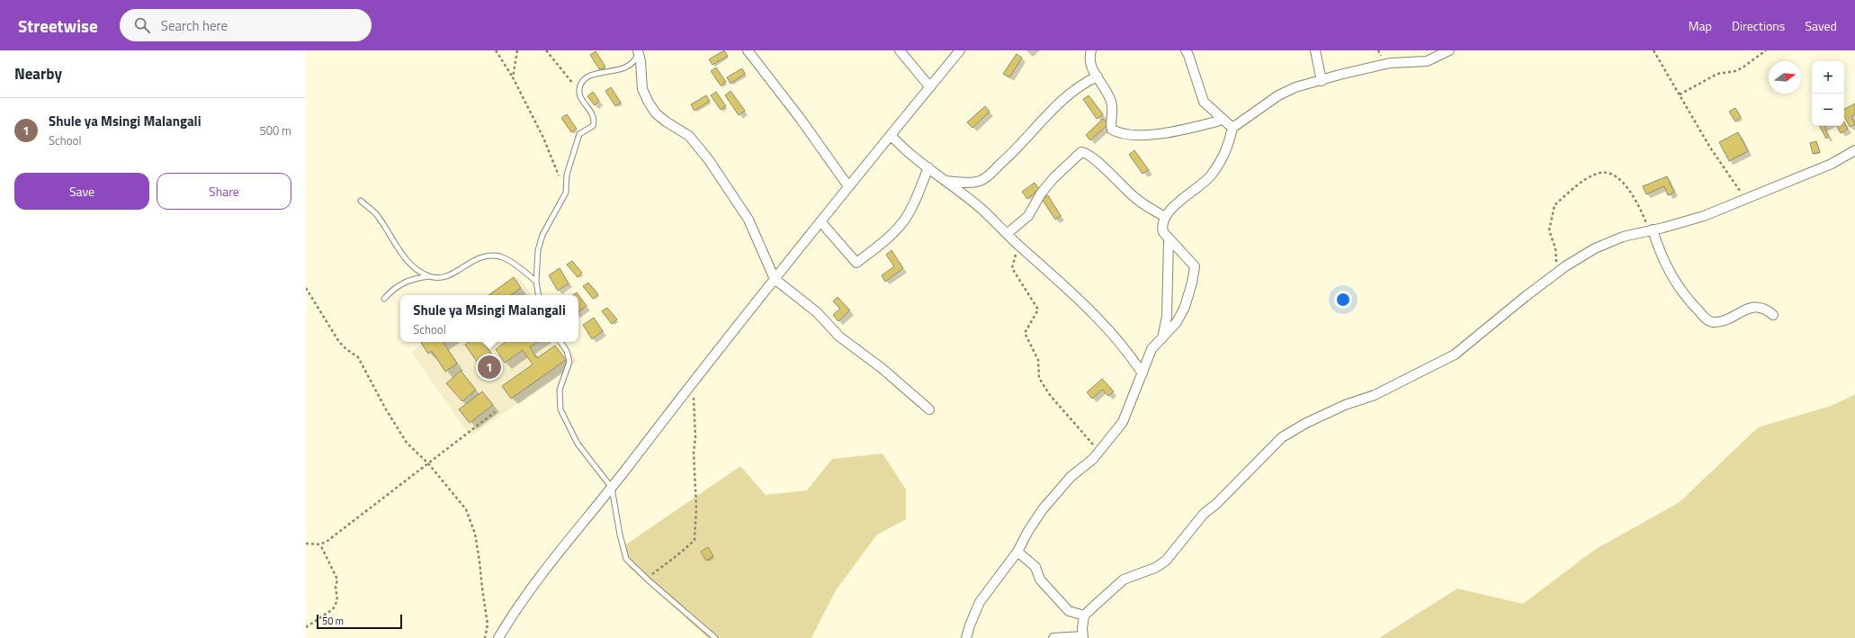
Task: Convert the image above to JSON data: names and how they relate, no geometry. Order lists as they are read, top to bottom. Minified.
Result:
{"scale_bar":"50 m","north":"right","page":{"header":"Streetwise","search":"Search here","nav":["Map","Directions","Saved"],"heading":"Nearby","map_buttons":["+","−"],"list":[{"mark":"1","name":"Shule ya Msingi Malangali","note":"School","value":"500 m"}],"buttons":["Save","Share"],"popup":["Shule ya Msingi Malangali","School"],"pins":"1","scale":"50 m"}}
